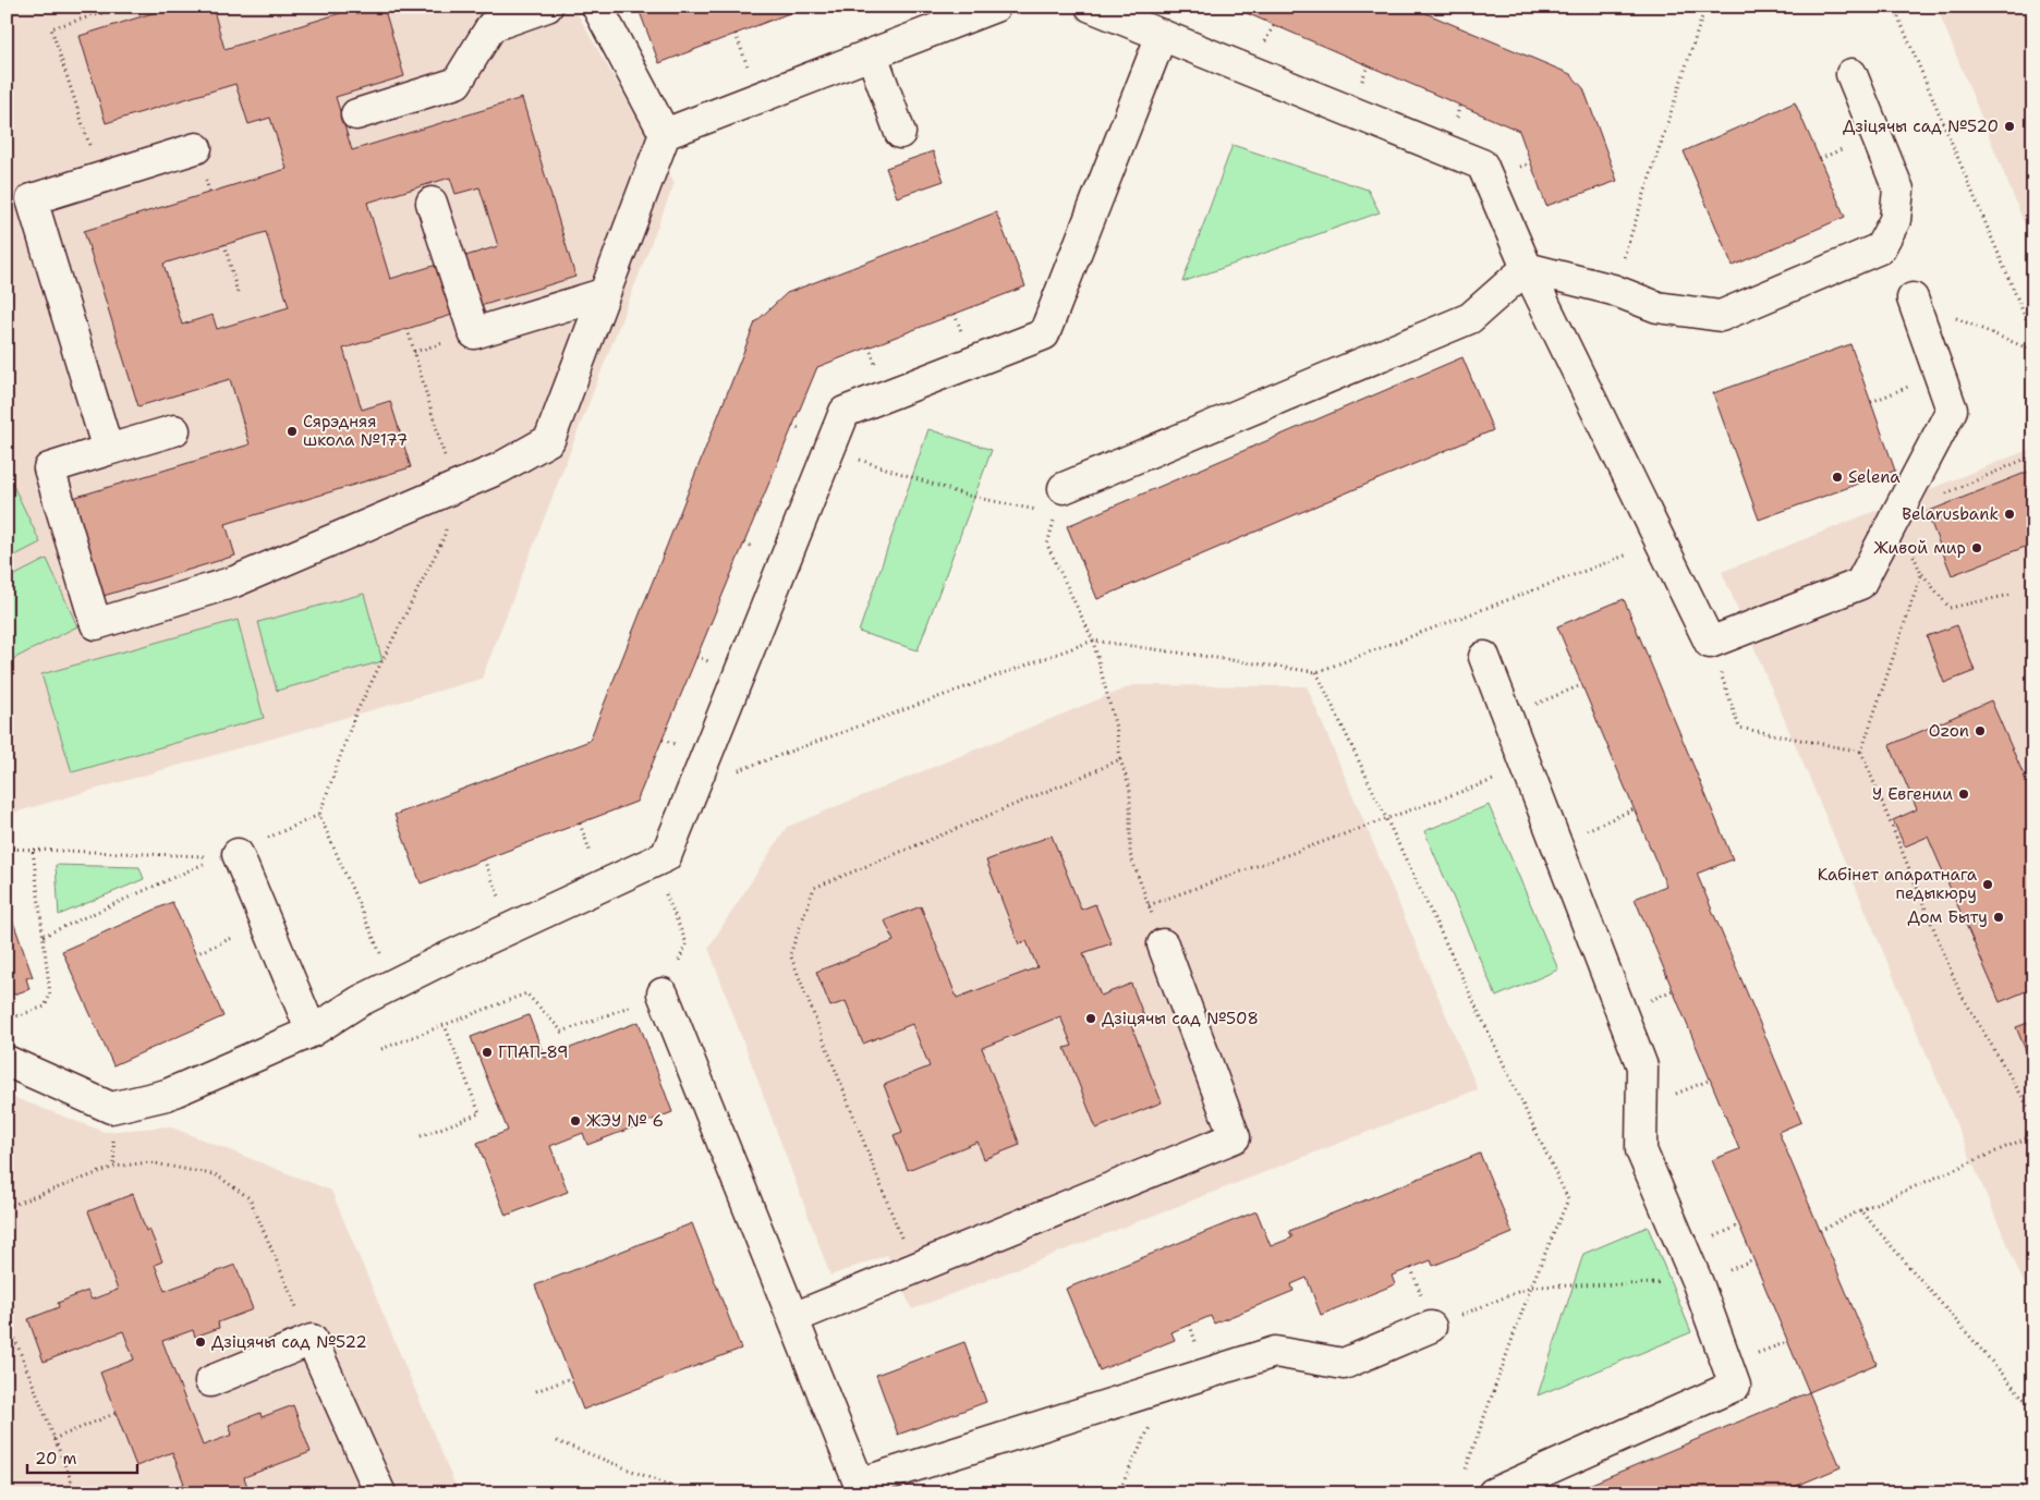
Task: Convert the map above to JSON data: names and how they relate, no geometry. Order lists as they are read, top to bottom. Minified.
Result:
{"places":["Дзіцячы сад №520","Сярэдняя школа №177","Selena","Belarusbank","Живой мир","Ozon","У Евгении","Кабінет апаратнага педыкюру","Дом Быту","Дзіцячы сад №508","ГПАП-89","ЖЭУ № 6","Дзіцячы сад №522"],"scale_bar":"20 m"}
